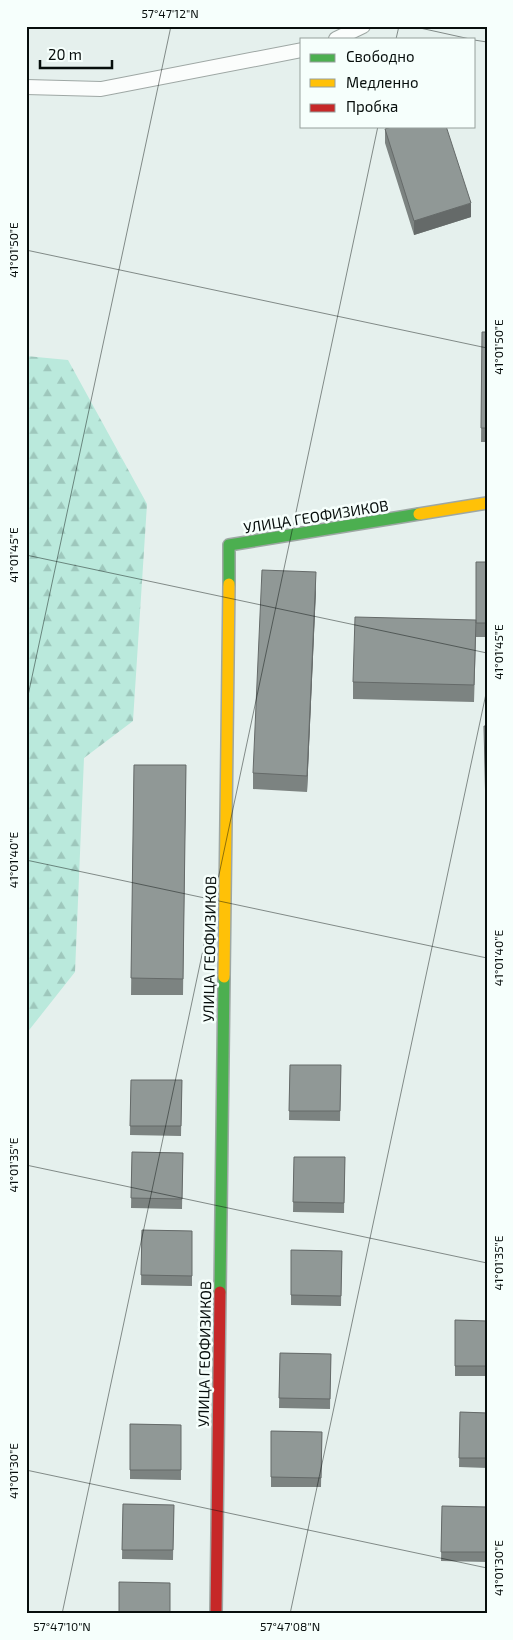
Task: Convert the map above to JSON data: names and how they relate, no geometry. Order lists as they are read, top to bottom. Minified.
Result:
{"streets":{"street":["УЛИЦА ГЕОФИЗИКОВ"]},"legend":["Свободно","Медленно","Пробка"],"scale_bar":"20 m","coordinates":["57°47'12\"N","41°01'50\"E","41°01'45\"E","41°01'40\"E","41°01'35\"E","41°01'30\"E","57°47'10\"N","57°47'08\"N"]}
